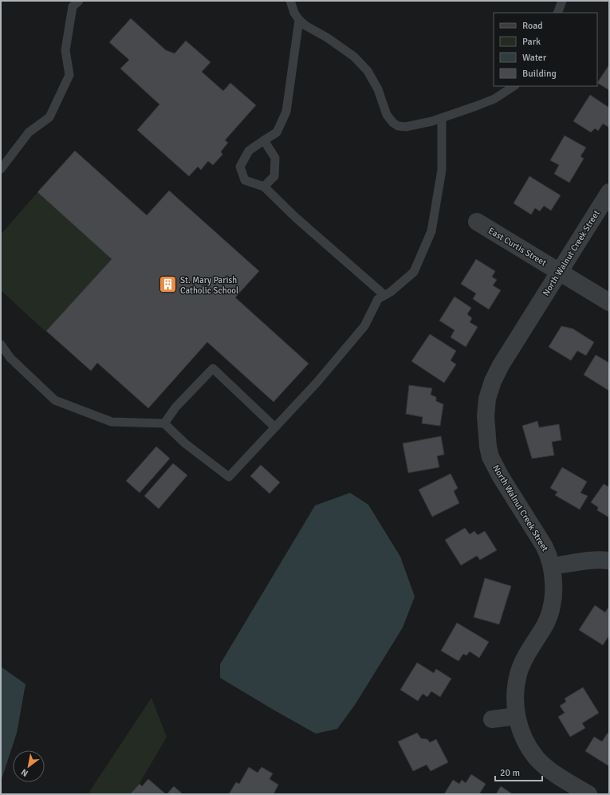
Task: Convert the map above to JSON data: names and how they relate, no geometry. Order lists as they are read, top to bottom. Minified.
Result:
{"streets":{"street":["East Curtis Street","North Walnut Creek Street"]},"crossings":[["East Curtis Street","North Walnut Creek Street"]],"places":{"building":["St. Mary Parish Catholic School"]},"legend":["Road","Park","Water","Building"],"scale_bar":"20 m","north":"bottom left"}
